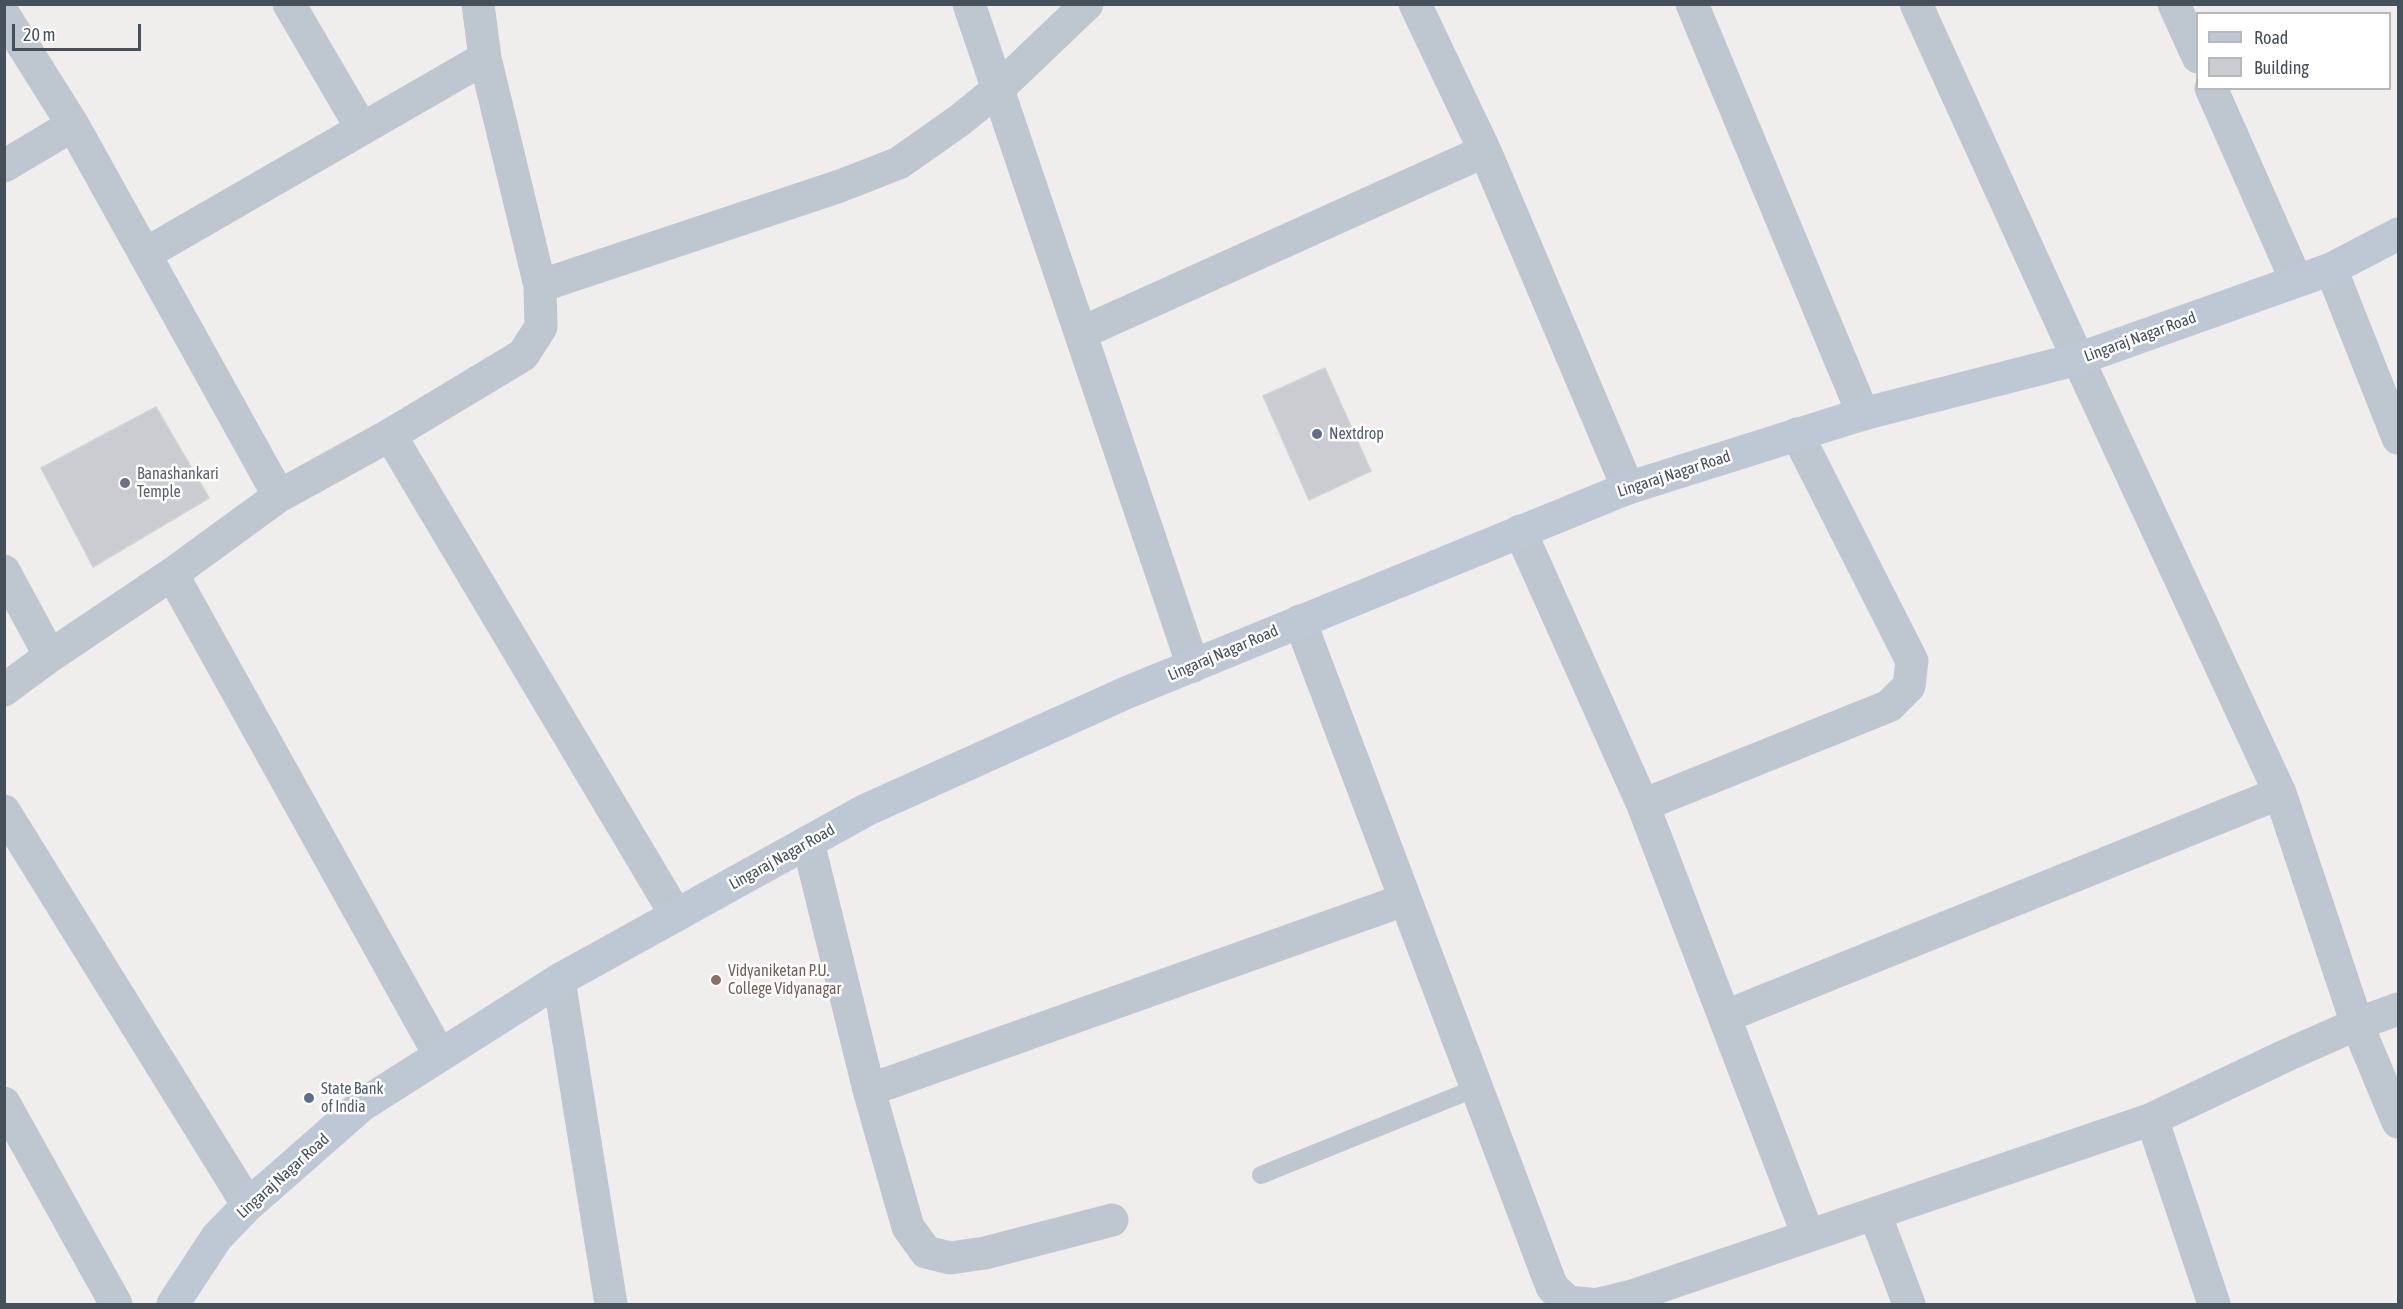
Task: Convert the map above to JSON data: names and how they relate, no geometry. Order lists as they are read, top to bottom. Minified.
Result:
{"streets":{"street":["Lingaraj Nagar Road"]},"places":["Nextdrop","Banashankari Temple","Vidyaniketan P.U. College Vidyanagar","State Bank of India"],"legend":["Road","Building"],"scale_bar":"20 m"}
